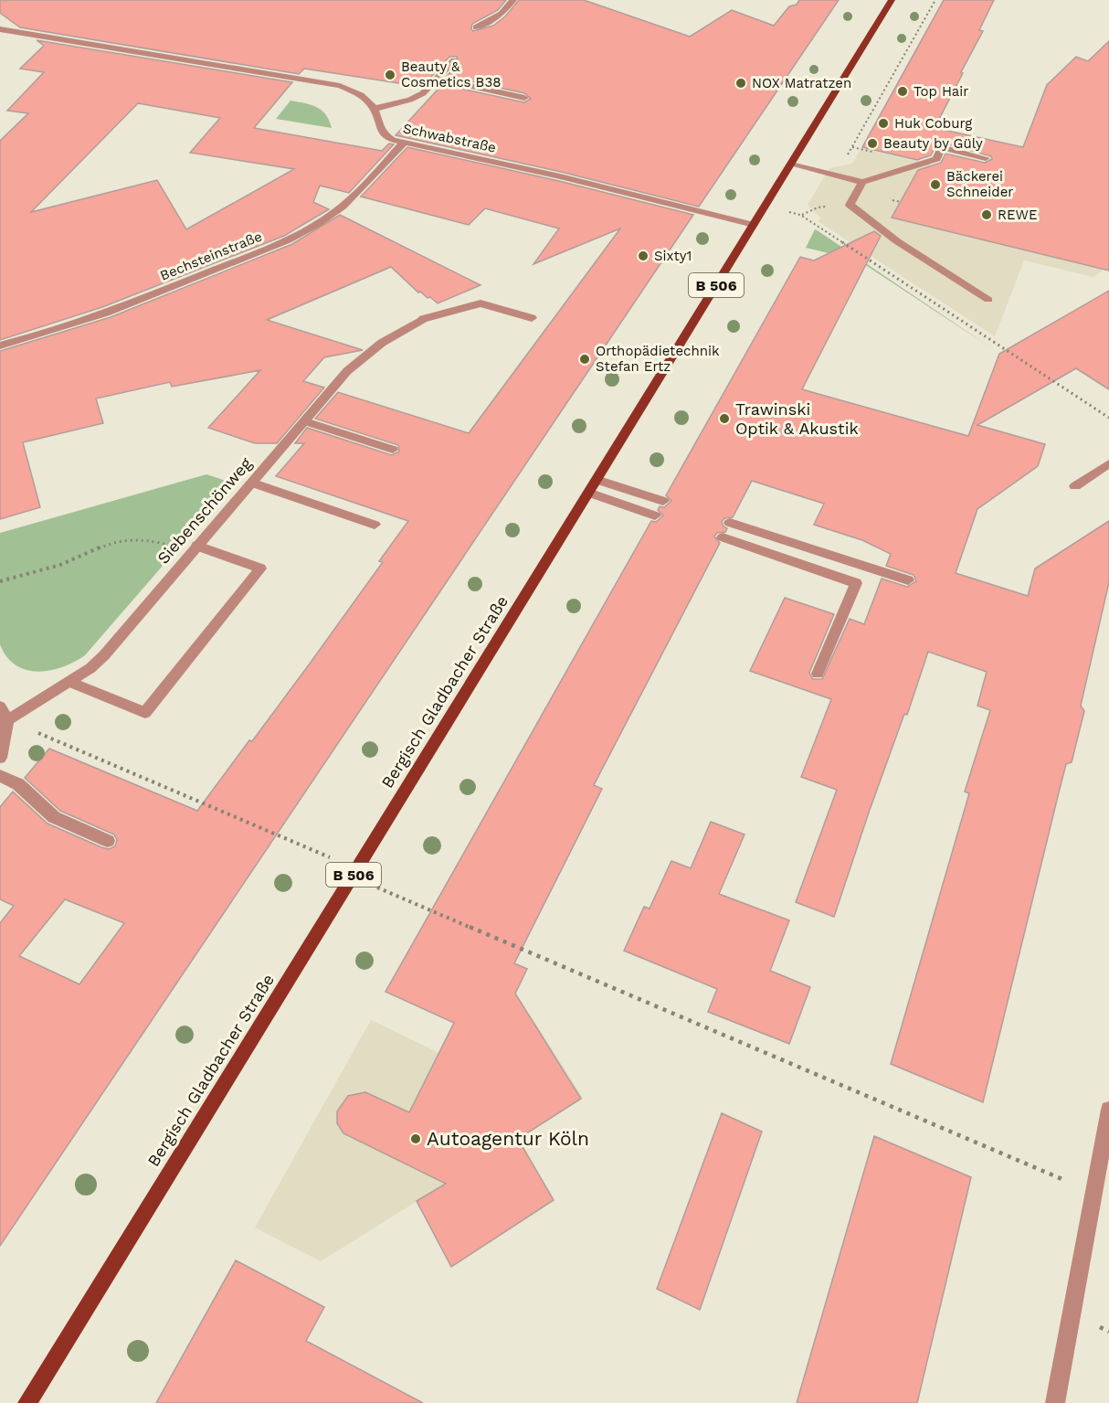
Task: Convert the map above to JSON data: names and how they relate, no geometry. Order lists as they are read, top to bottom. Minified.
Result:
{"streets":{"main road":["B 506","Bergisch Gladbacher Straße"],"street":["Schwabstraße","Bechsteinstraße","Siebenschönweg"]},"crossings":[["Schwabstraße","Bechsteinstraße"],["Schwabstraße","Bergisch Gladbacher Straße"]],"places":["Beauty & Cosmetics B38","NOX Matratzen","Top Hair","Huk Coburg","Beauty by Güly","Bäckerei Schneider","REWE","Sixty1","Orthopädietechnik Stefan Ertz","Trawinski Optik & Akustik","Autoagentur Köln"]}
